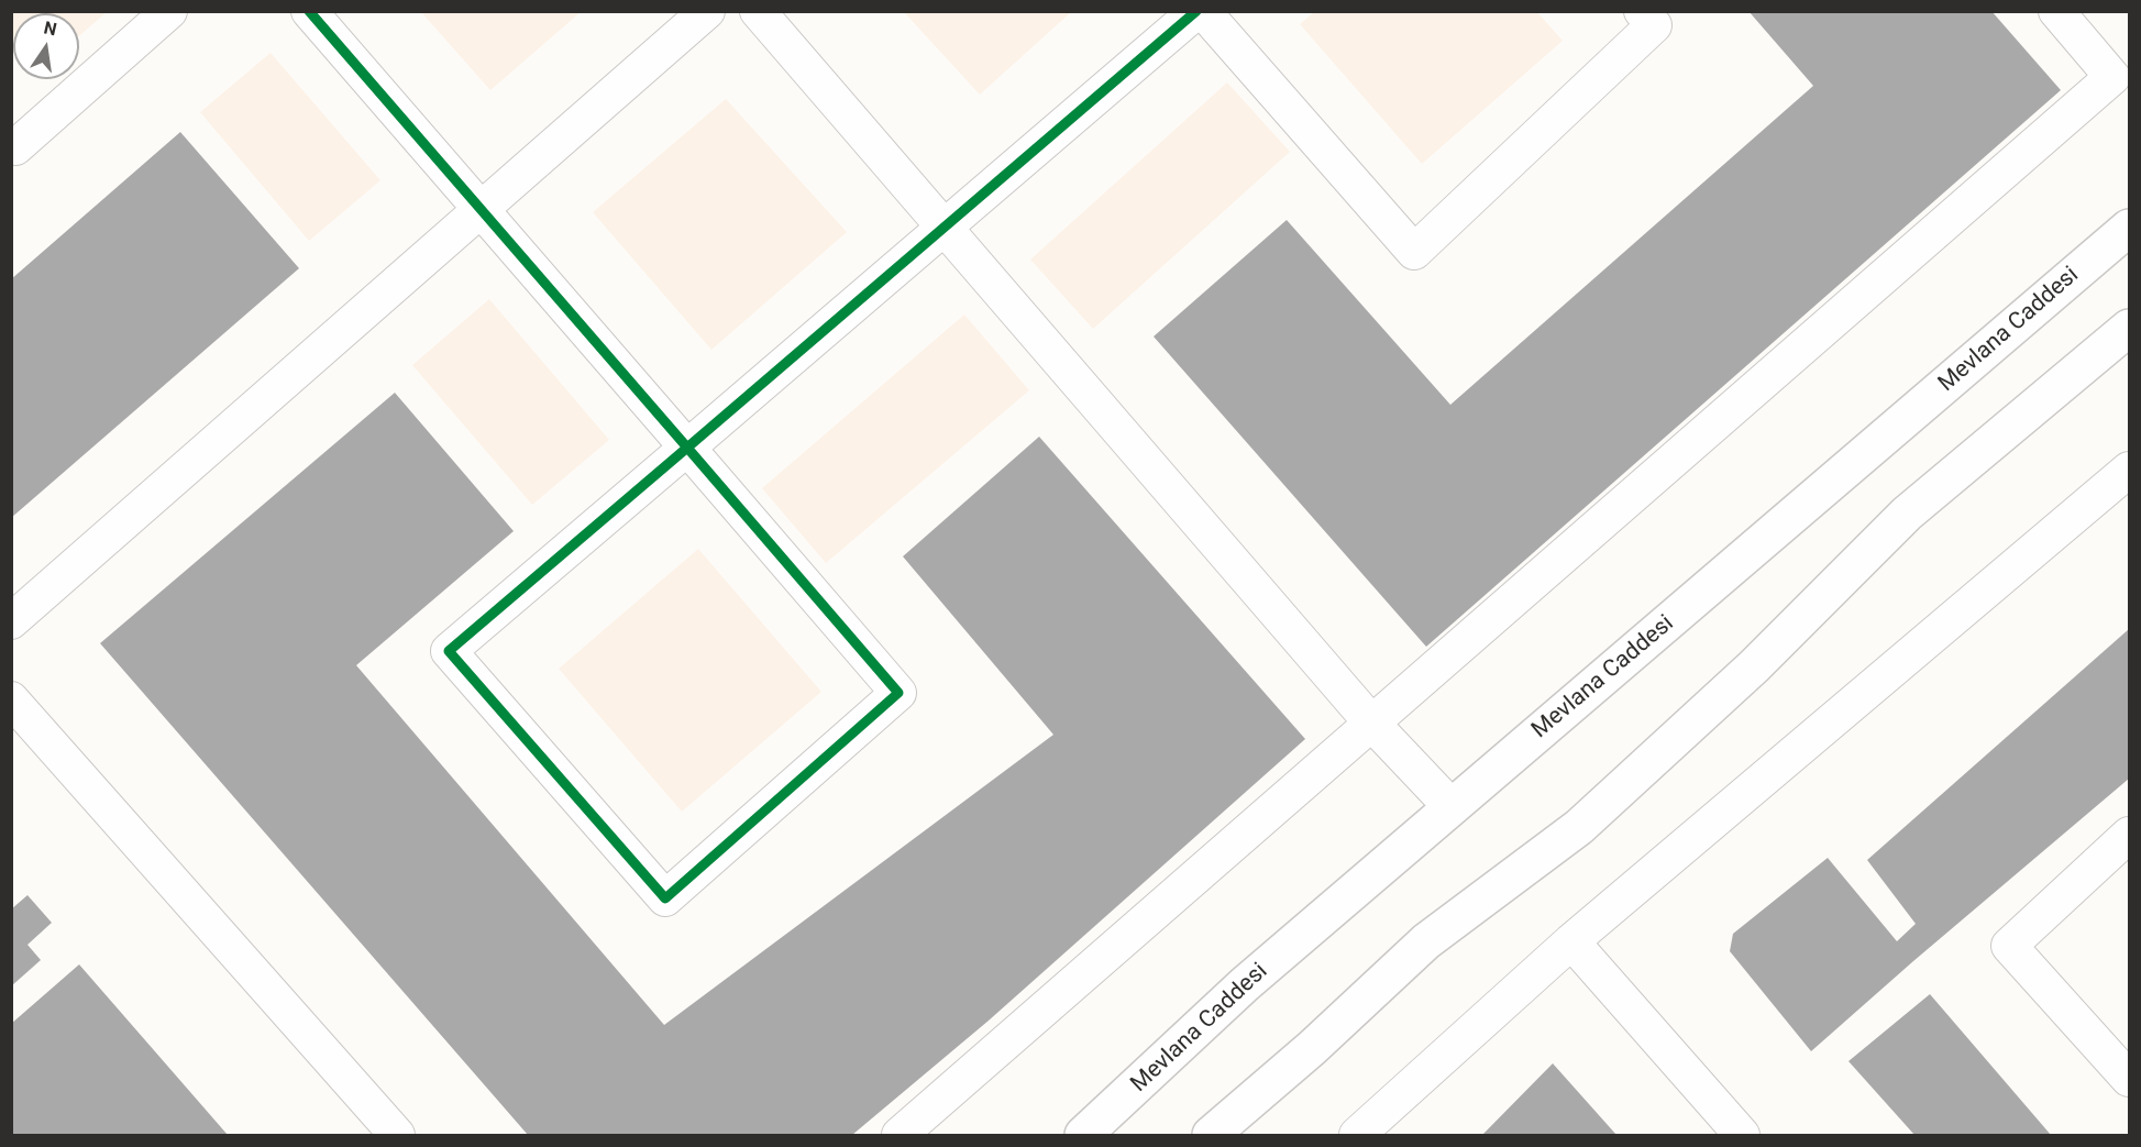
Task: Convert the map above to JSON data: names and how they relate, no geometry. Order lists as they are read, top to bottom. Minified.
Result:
{"streets":{"main road":["Mevlana Caddesi"]},"north":"top"}
